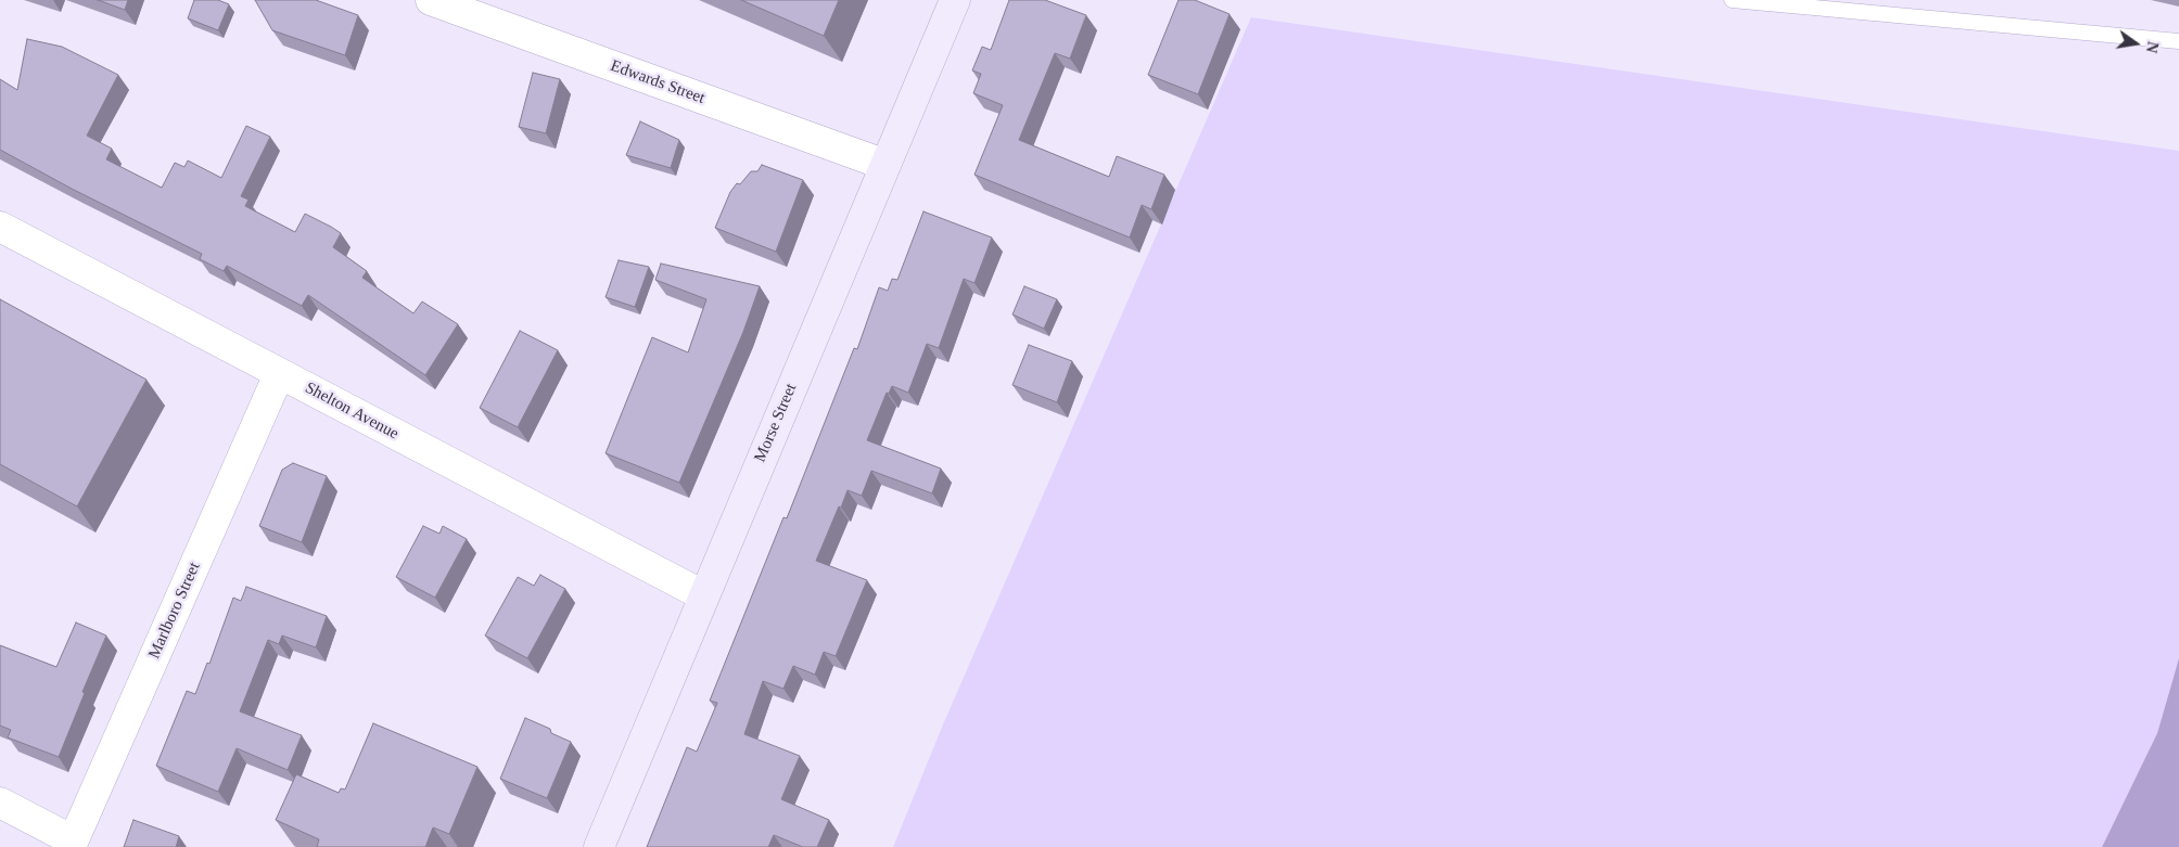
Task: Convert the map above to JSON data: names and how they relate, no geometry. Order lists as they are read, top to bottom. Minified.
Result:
{"streets":{"main road":["Morse Street"],"street":["Edwards Street","Shelton Avenue","Marlboro Street"]},"crossings":[["Edwards Street","Morse Street"],["Shelton Avenue","Morse Street"],["Shelton Avenue","Marlboro Street"]],"north":"right"}
